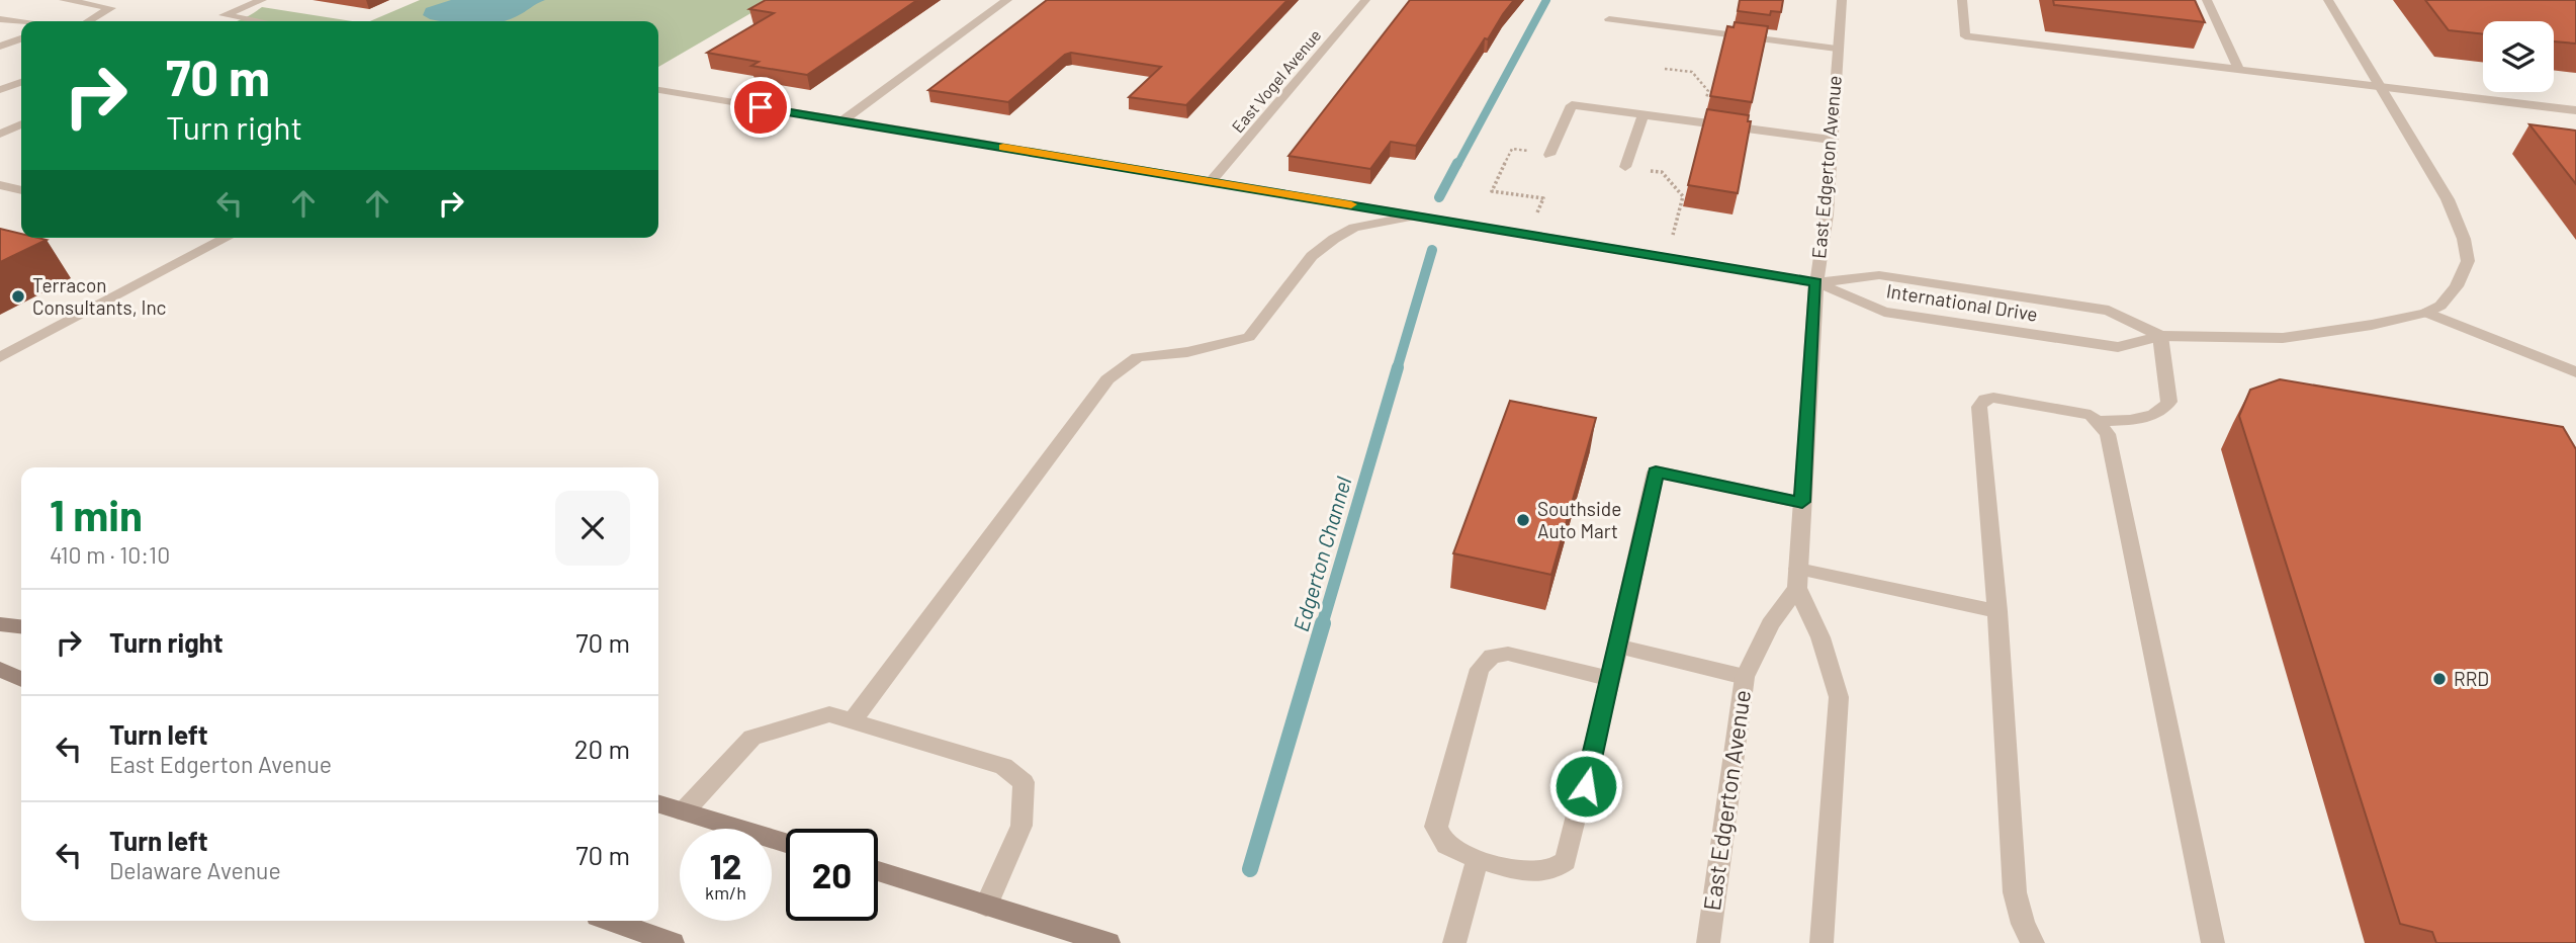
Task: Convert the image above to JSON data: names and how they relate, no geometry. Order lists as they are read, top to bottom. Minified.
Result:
{"streets":{"street":["East Vogel Avenue","East Edgerton Avenue","International Drive"]},"crossings":[["East Edgerton Avenue","International Drive"]],"water":["Edgerton Channel"],"places":["Terracon Consultants, Inc","Southside Auto Mart","RRD"],"page":{"turn":["70 m","Turn right"],"heading":["1 min","410 m · 10:10"],"list":[{"name":"Turn right","value":"70 m"},{"name":"Turn left","note":"East Edgerton Avenue","value":"20 m"},{"name":"Turn left","note":"Delaware Avenue","value":"70 m"}],"speed":"12 km/h","limit":"20"}}
